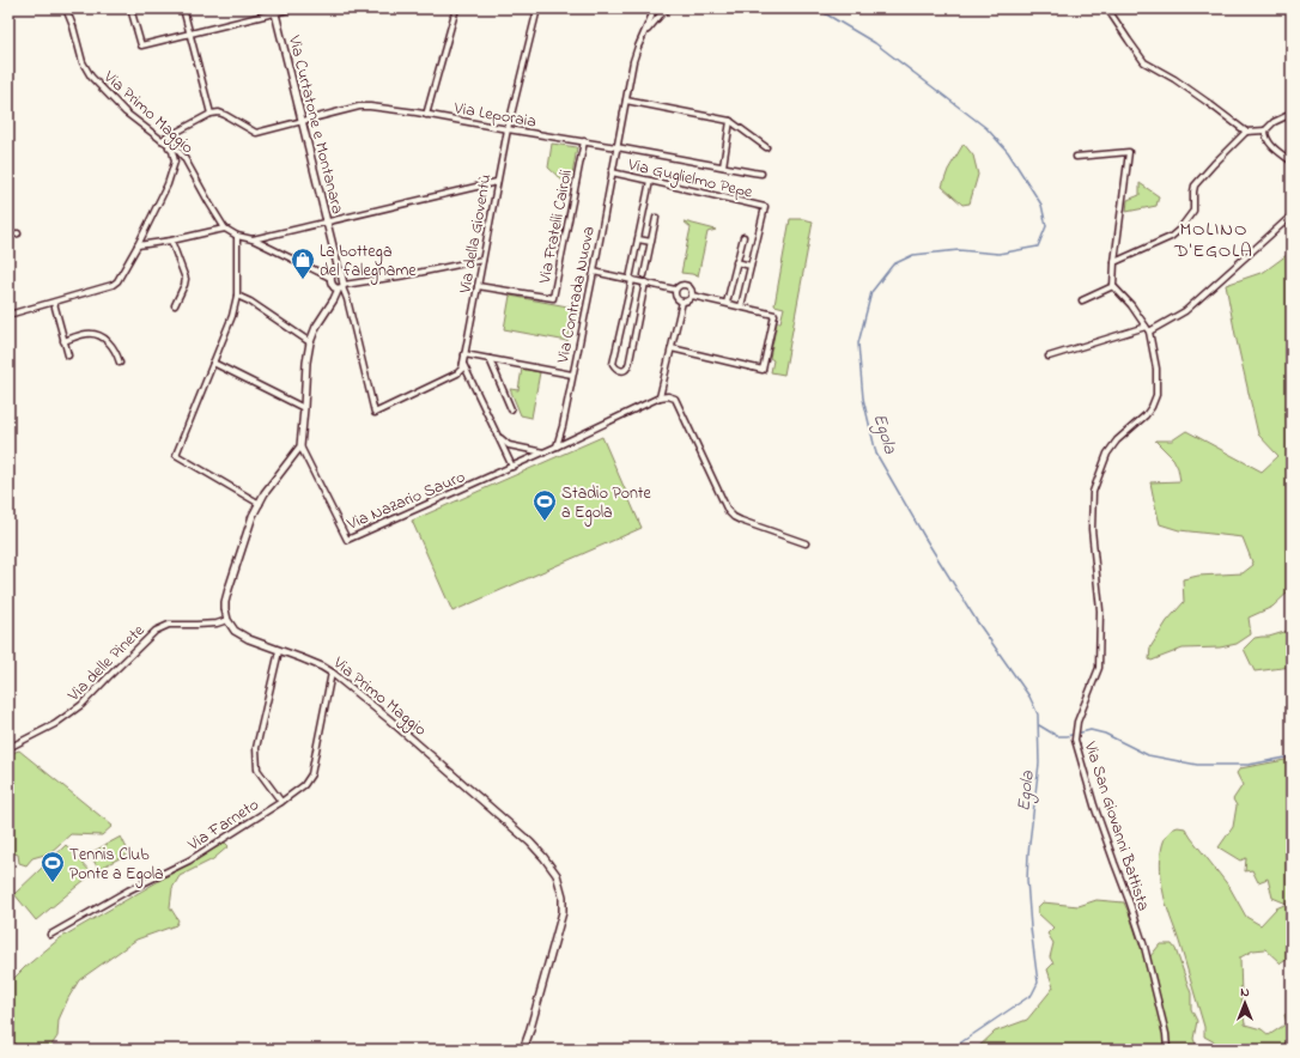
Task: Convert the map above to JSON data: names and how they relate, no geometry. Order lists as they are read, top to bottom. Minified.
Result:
{"streets":{"street":["Via Primo Maggio","Via Leporaia","Via Curtatone e Montanara","Via Guglielmo Pepe","Via Fratelli Cairoli","Via della Gioventù","Via Contrada Nuova","Via Nazario Sauro","Via delle Pinete","Via Farneto","Via San Giovanni Battista"]},"crossings":[["Via Primo Maggio","Via delle Pinete"],["Via Primo Maggio","Via Farneto"],["Via Leporaia","Via Curtatone e Montanara"],["Via Leporaia","Via Fratelli Cairoli"],["Via Leporaia","Via della Gioventù"],["Via Leporaia","Via Contrada Nuova"],["Via Guglielmo Pepe","Via Contrada Nuova"],["Via Fratelli Cairoli","Via della Gioventù"],["Via Contrada Nuova","Via Nazario Sauro"]],"districts":["MOLINO D'EGOLA"],"water":["Egola"],"places":{"shop":["La bottega del falegname"],"sports":["Stadio Ponte a Egola","Tennis Club Ponte a Egola"]},"north":"top"}
